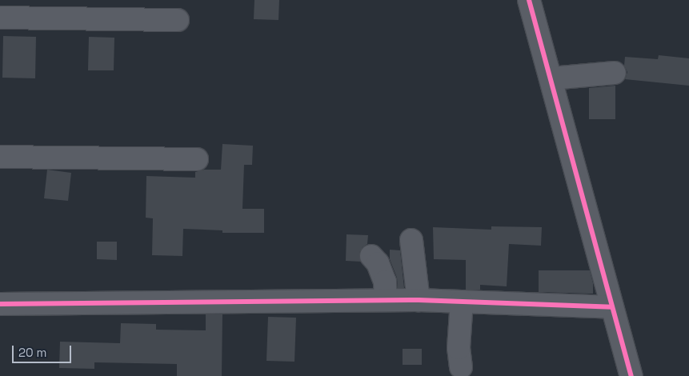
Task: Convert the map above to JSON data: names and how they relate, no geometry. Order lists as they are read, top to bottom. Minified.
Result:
{"scale_bar":"20 m"}
